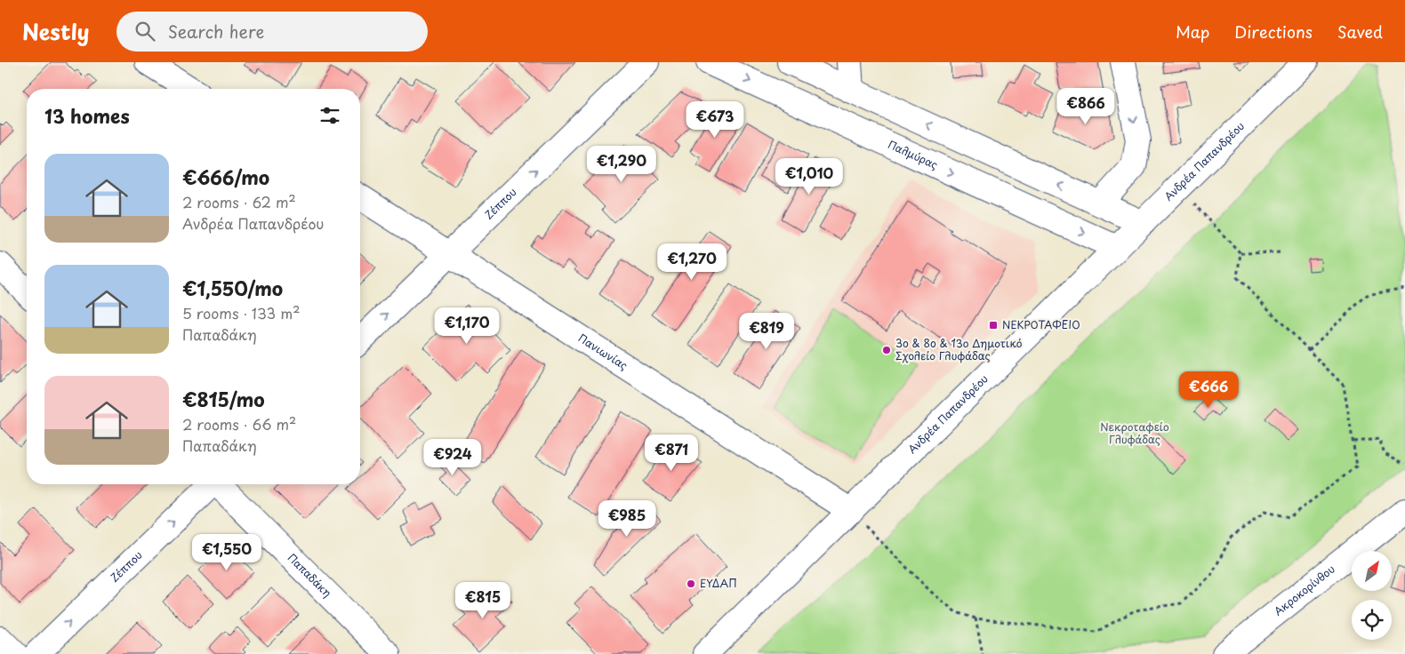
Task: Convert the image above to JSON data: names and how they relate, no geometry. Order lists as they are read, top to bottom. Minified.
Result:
{"streets":{"street":["Παλμύρας","Ανδρέα Παπανδρέου","Ζέππου","Πανιωνίας","Παπαδάκη","Ακροκορίνθου"]},"crossings":[["Παλμύρας","Ανδρέα Παπανδρέου"],["Ανδρέα Παπανδρέου","Πανιωνίας"],["Ζέππου","Πανιωνίας"]],"one_way":["Ζέππου"],"parks":["Νεκροταφείο Γλυφάδας"],"places":{"transit":["ΝΕΚΡΟΤΑΦΕΙΟ"],"other":["3ο & 8ο & 13ο Δημοτικό Σχολείο Γλυφάδας","ΕΥΔΑΠ"]},"north":"top right","page":{"header":"Nestly","search":"Search here","nav":["Map","Directions","Saved"],"price":["€866","€673","€1,290","€1,010","€1,270","€1,170","€819","€666","€871","€924","€985","€1,550","€815"],"heading":"13 homes","list":[{"name":"€666/mo","note":"2 rooms · 62 m² · Ανδρέα Παπανδρέου"},{"name":"€1,550/mo","note":"5 rooms · 133 m² · Παπαδάκη"},{"name":"€815/mo","note":"2 rooms · 66 m² · Παπαδάκη"}]}}
